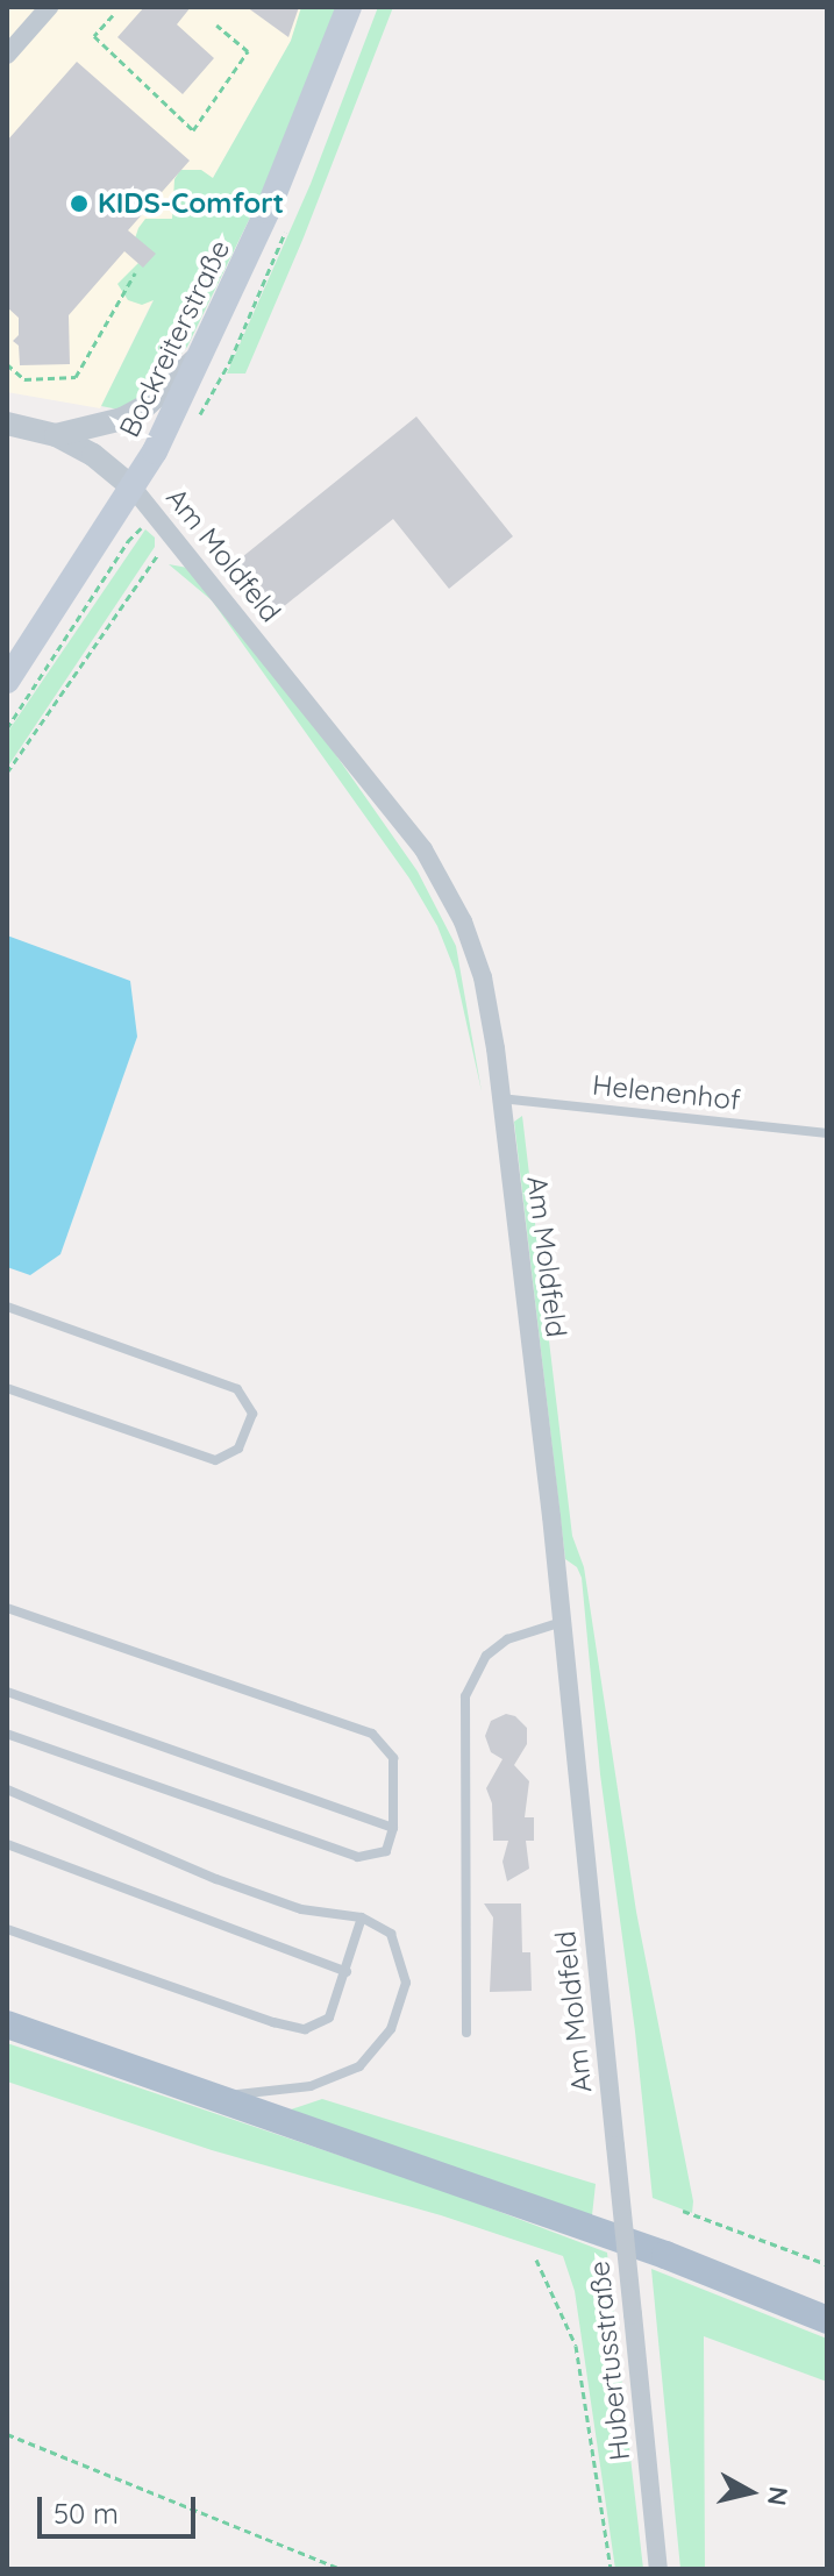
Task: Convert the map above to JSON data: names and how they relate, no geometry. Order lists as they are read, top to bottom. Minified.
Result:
{"streets":{"main road":["Bockreiterstraße"],"street":["Am Moldfeld","Hubertusstraße"],"lane":["Helenenhof"]},"crossings":[["Bockreiterstraße","Am Moldfeld"],["Am Moldfeld","Helenenhof"],["Am Moldfeld","Hubertusstraße"]],"places":["KIDS-Comfort"],"scale_bar":"50 m","north":"right"}
